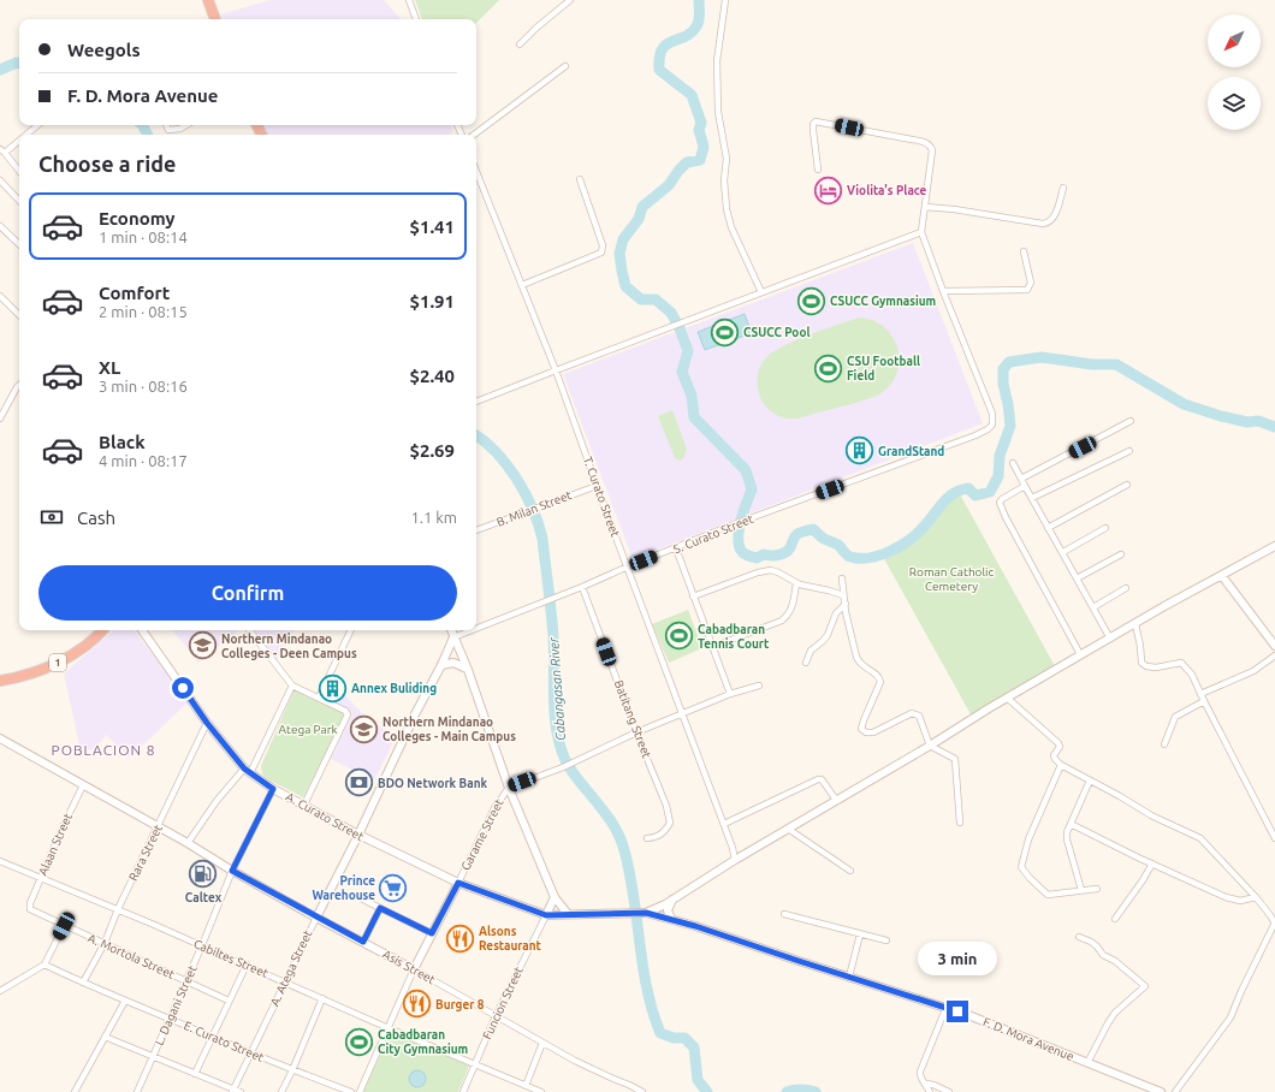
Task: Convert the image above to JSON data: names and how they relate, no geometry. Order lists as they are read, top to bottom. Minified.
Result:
{"streets":{"highway":["1"],"main road":["A. Curato Street","Garame Street","Asis Street","A. Atega Street","F. D. Mora Avenue"],"street":["T. Curato Street","B. Milan Street","S. Curato Street","Batitang Street","Alaan Street","Rara Street","A. Mortola Street","Cabiltes Street","Funcion Street","L. Dagani Street","E. Curato Street"]},"crossings":[["T. Curato Street","B. Milan Street"],["T. Curato Street","S. Curato Street"],["S. Curato Street","Batitang Street"],["S. Curato Street","A. Atega Street"],["A. Curato Street","Garame Street"],["A. Curato Street","Rara Street"],["A. Curato Street","A. Atega Street"],["A. Curato Street","Funcion Street"],["A. Curato Street","L. Dagani Street"],["Garame Street","Cabiltes Street"],["Garame Street","Asis Street"],["Alaan Street","A. Mortola Street"],["Alaan Street","Cabiltes Street"],["Alaan Street","Asis Street"],["Rara Street","A. Mortola Street"],["Rara Street","Cabiltes Street"],["Rara Street","Asis Street"],["Rara Street","E. Curato Street"],["A. Mortola Street","L. Dagani Street"],["Cabiltes Street","A. Atega Street"],["Cabiltes Street","Funcion Street"],["Cabiltes Street","L. Dagani Street"],["Asis Street","A. Atega Street"],["Asis Street","Funcion Street"],["Asis Street","L. Dagani Street"],["A. Atega Street","E. Curato Street"],["L. Dagani Street","E. Curato Street"]],"districts":["POBLACION 8"],"water":["Cabangasan River"],"parks":["Roman Catholic Cemetery","Atega Park"],"places":{"hotel":["Violita's Place"],"sports":["CSUCC Gymnasium","CSUCC Pool","CSU Football Field","Cabadbaran Tennis Court","Cabadbaran City Gymnasium"],"building":["GrandStand","Annex Buliding"],"school or university":["Northern Mindanao Colleges - Deen Campus","Northern Mindanao Colleges - Main Campus"],"bank":["BDO Network Bank"],"fuel station":["Caltex"],"supermarket":["Prince Warehouse"],"restaurant":["Alsons Restaurant","Burger 8"]},"north":"bottom left","page":{"banner":["Weegols","F. D. Mora Avenue"],"heading":"Choose a ride","list":[{"name":"Economy","note":"1 min · 08:14","value":"$1.41"},{"name":"Comfort","note":"2 min · 08:15","value":"$1.91"},{"name":"XL","note":"3 min · 08:16","value":"$2.40"},{"name":"Black","note":"4 min · 08:17","value":"$2.69"}],"pay":["Cash","1.1 km"],"buttons":"Confirm","bubble":"3 min"}}
